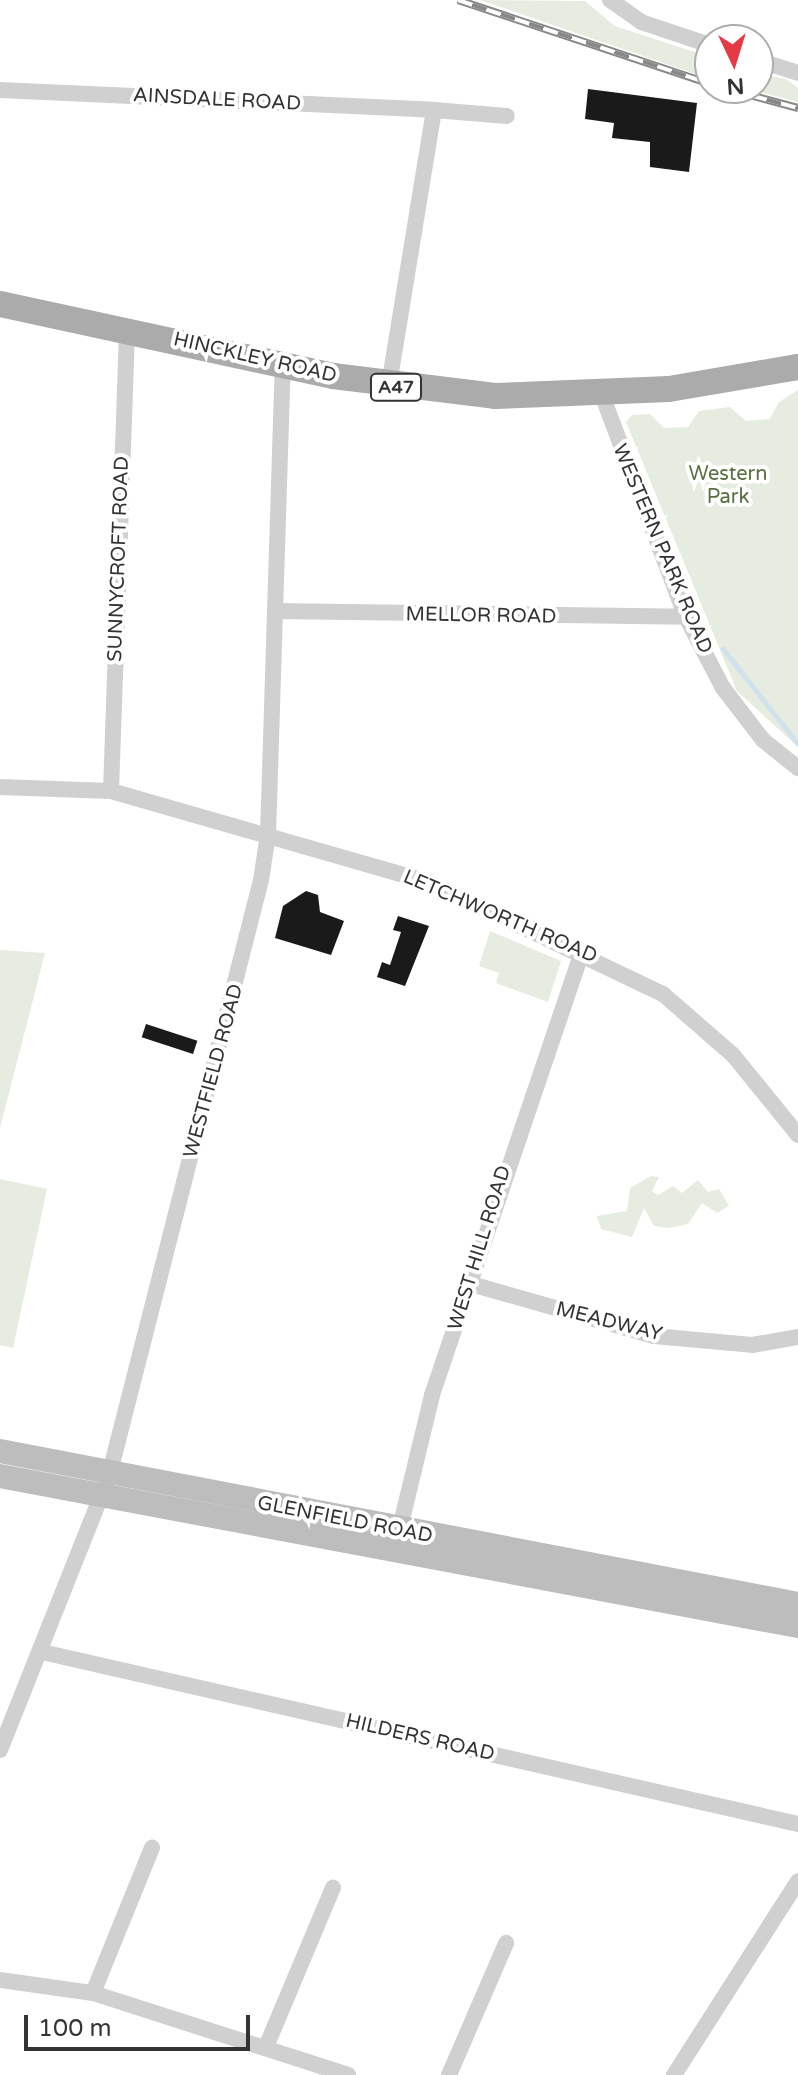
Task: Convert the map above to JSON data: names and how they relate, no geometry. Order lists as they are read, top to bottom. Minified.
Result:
{"streets":{"main road":["HINCKLEY ROAD","A47"],"street":["AINSDALE ROAD","WESTERN PARK ROAD","SUNNYCROFT ROAD","MELLOR ROAD","LETCHWORTH ROAD","WESTFIELD ROAD","WEST HILL ROAD","MEADWAY","GLENFIELD ROAD","HILDERS ROAD"]},"crossings":[["HINCKLEY ROAD","WESTERN PARK ROAD"],["HINCKLEY ROAD","SUNNYCROFT ROAD"],["HINCKLEY ROAD","WESTFIELD ROAD"],["WESTERN PARK ROAD","MELLOR ROAD"],["SUNNYCROFT ROAD","LETCHWORTH ROAD"],["MELLOR ROAD","WESTFIELD ROAD"],["LETCHWORTH ROAD","WESTFIELD ROAD"],["LETCHWORTH ROAD","WEST HILL ROAD"],["WESTFIELD ROAD","GLENFIELD ROAD"],["WESTFIELD ROAD","HILDERS ROAD"],["WEST HILL ROAD","MEADWAY"],["WEST HILL ROAD","GLENFIELD ROAD"]],"parks":["Western Park"],"scale_bar":"100 m","north":"bottom"}
